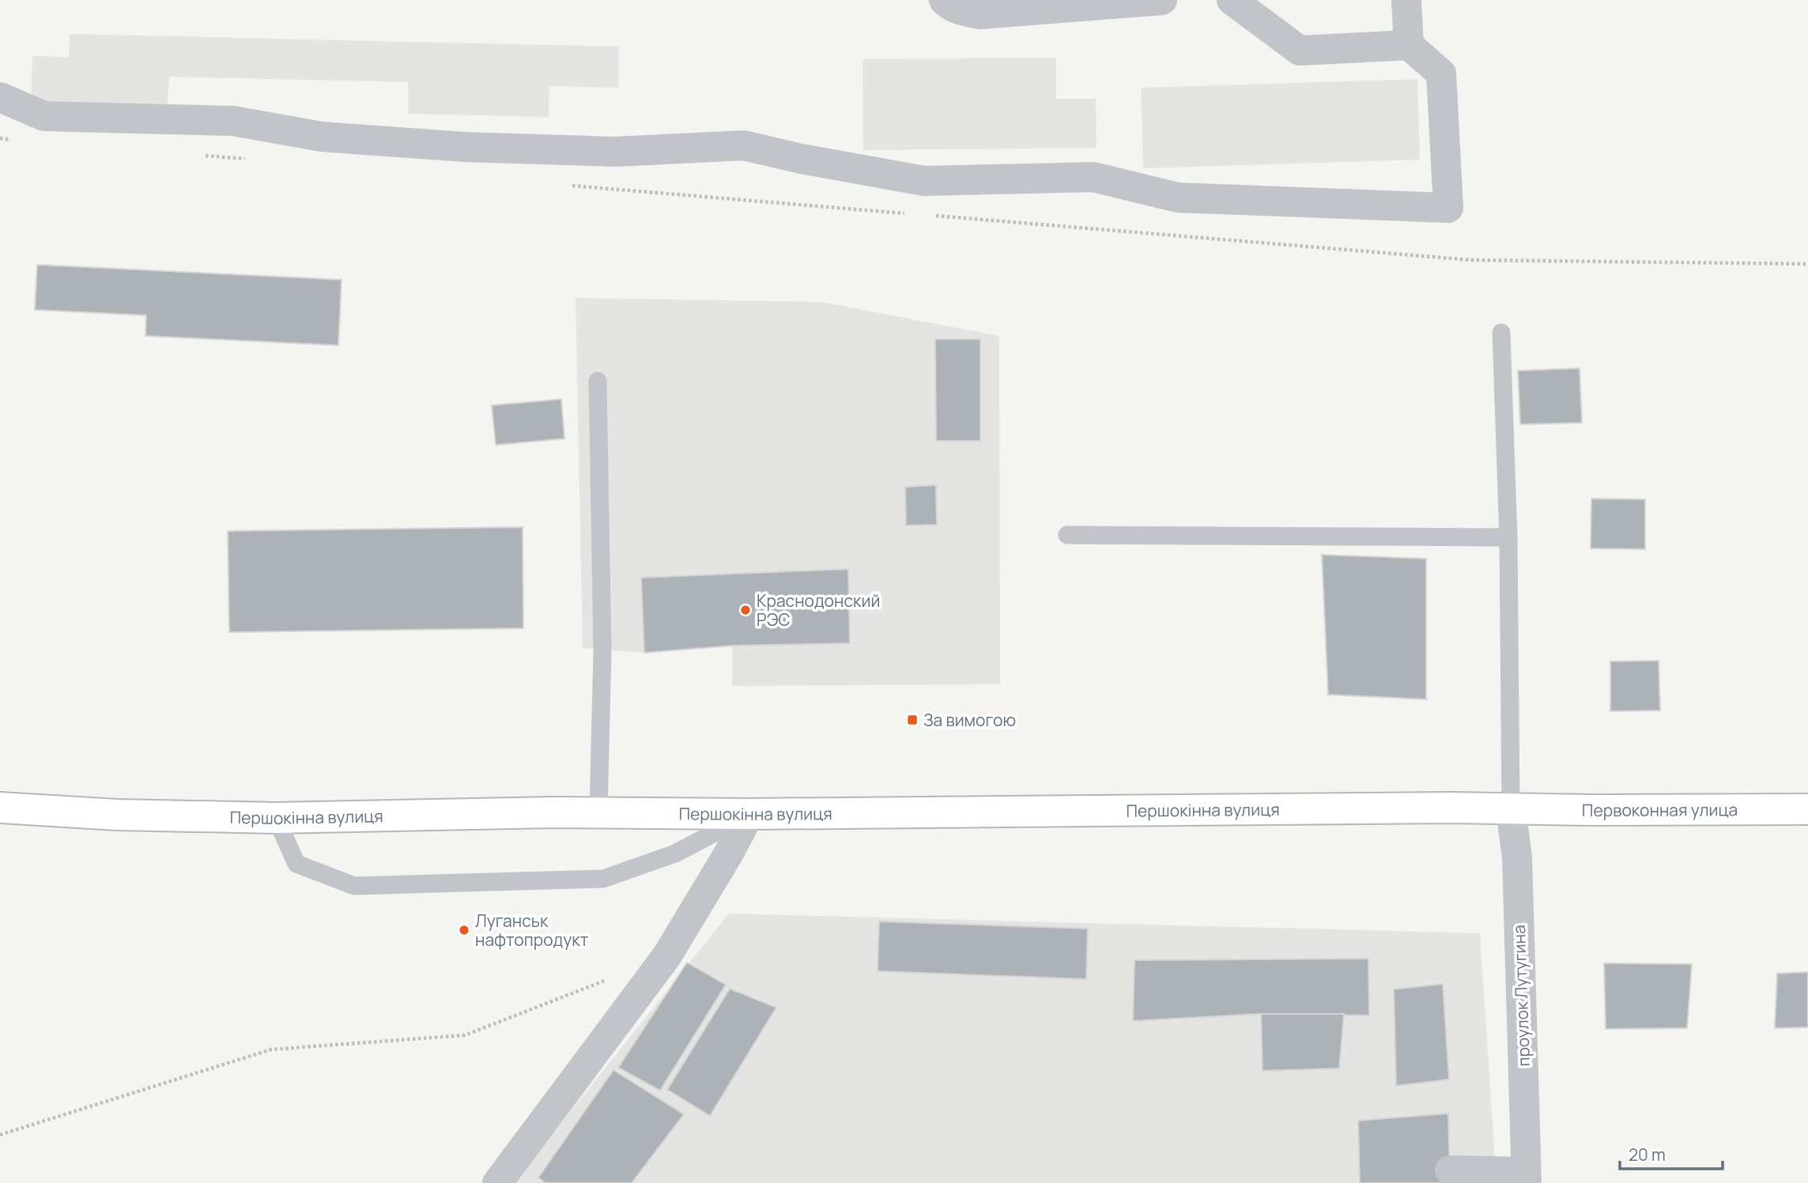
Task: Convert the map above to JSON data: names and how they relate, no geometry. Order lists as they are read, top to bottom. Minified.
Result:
{"streets":{"highway":["Першокінна вулиця","Первоконная улица"],"street":["проулок Лутугина"]},"crossings":[["Першокінна вулиця","Первоконная улица"],["Першокінна вулиця","проулок Лутугина"],["Первоконная улица","проулок Лутугина"]],"places":{"other":["Краснодонский РЭС","Луганськ нафтопродукт"],"transit":["За вимогою"]},"scale_bar":"20 m"}
